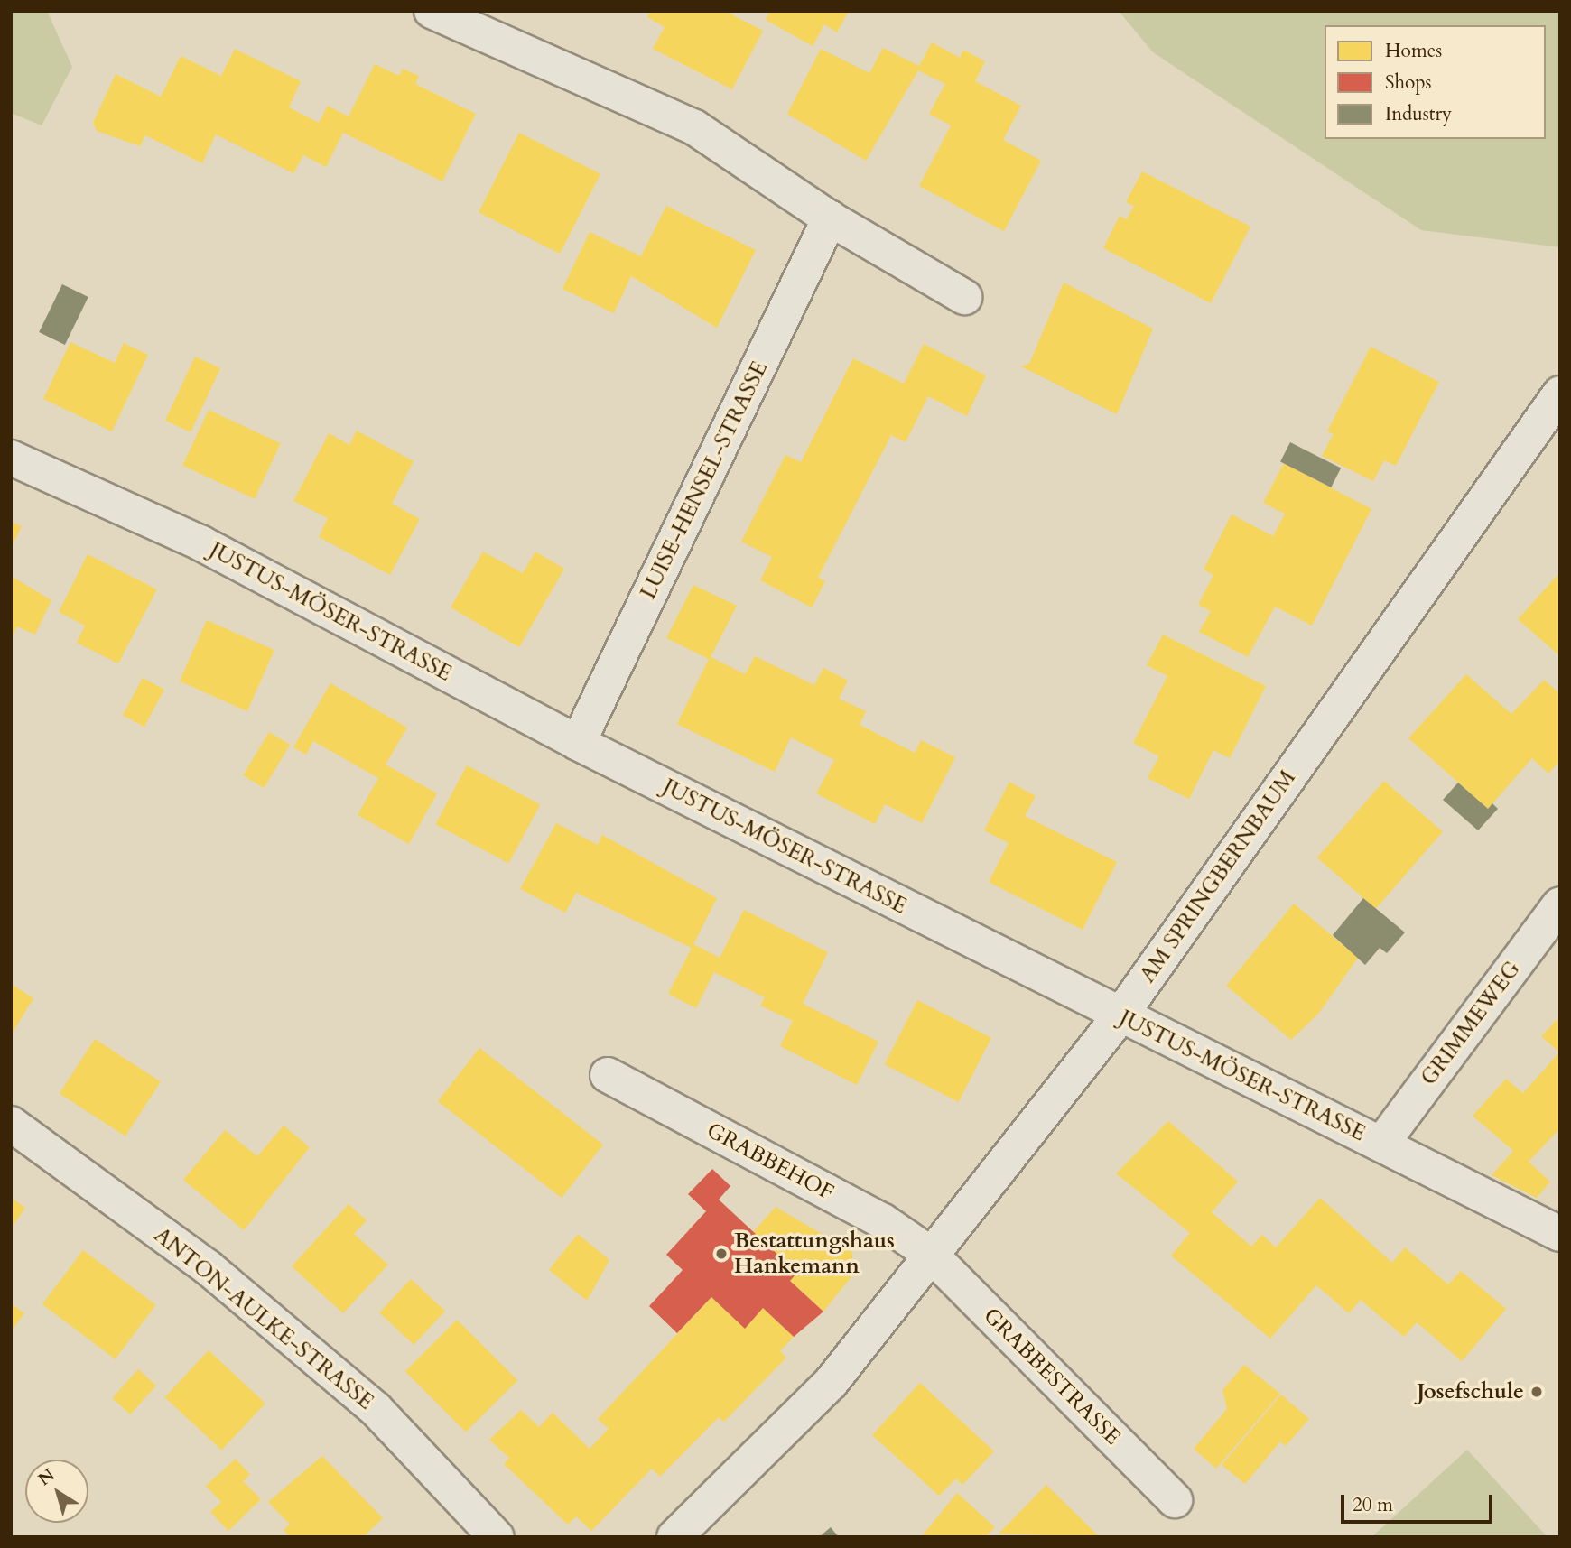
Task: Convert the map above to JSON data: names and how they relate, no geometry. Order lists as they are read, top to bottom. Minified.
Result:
{"streets":{"street":["LUISE-HENSEL-STRASSE","JUSTUS-MÖSER-STRASSE","AM SPRINGBERNBAUM","GRIMMEWEG","GRABBEHOF","ANTON-AULKE-STRASSE","GRABBESTRASSE"]},"crossings":[["LUISE-HENSEL-STRASSE","JUSTUS-MÖSER-STRASSE"],["JUSTUS-MÖSER-STRASSE","AM SPRINGBERNBAUM"],["JUSTUS-MÖSER-STRASSE","GRIMMEWEG"],["AM SPRINGBERNBAUM","GRABBEHOF"],["AM SPRINGBERNBAUM","GRABBESTRASSE"],["GRABBEHOF","GRABBESTRASSE"]],"places":["Bestattungshaus Hankemann","Josefschule"],"legend":["Homes","Shops","Industry"],"scale_bar":"20 m","north":"top left"}
